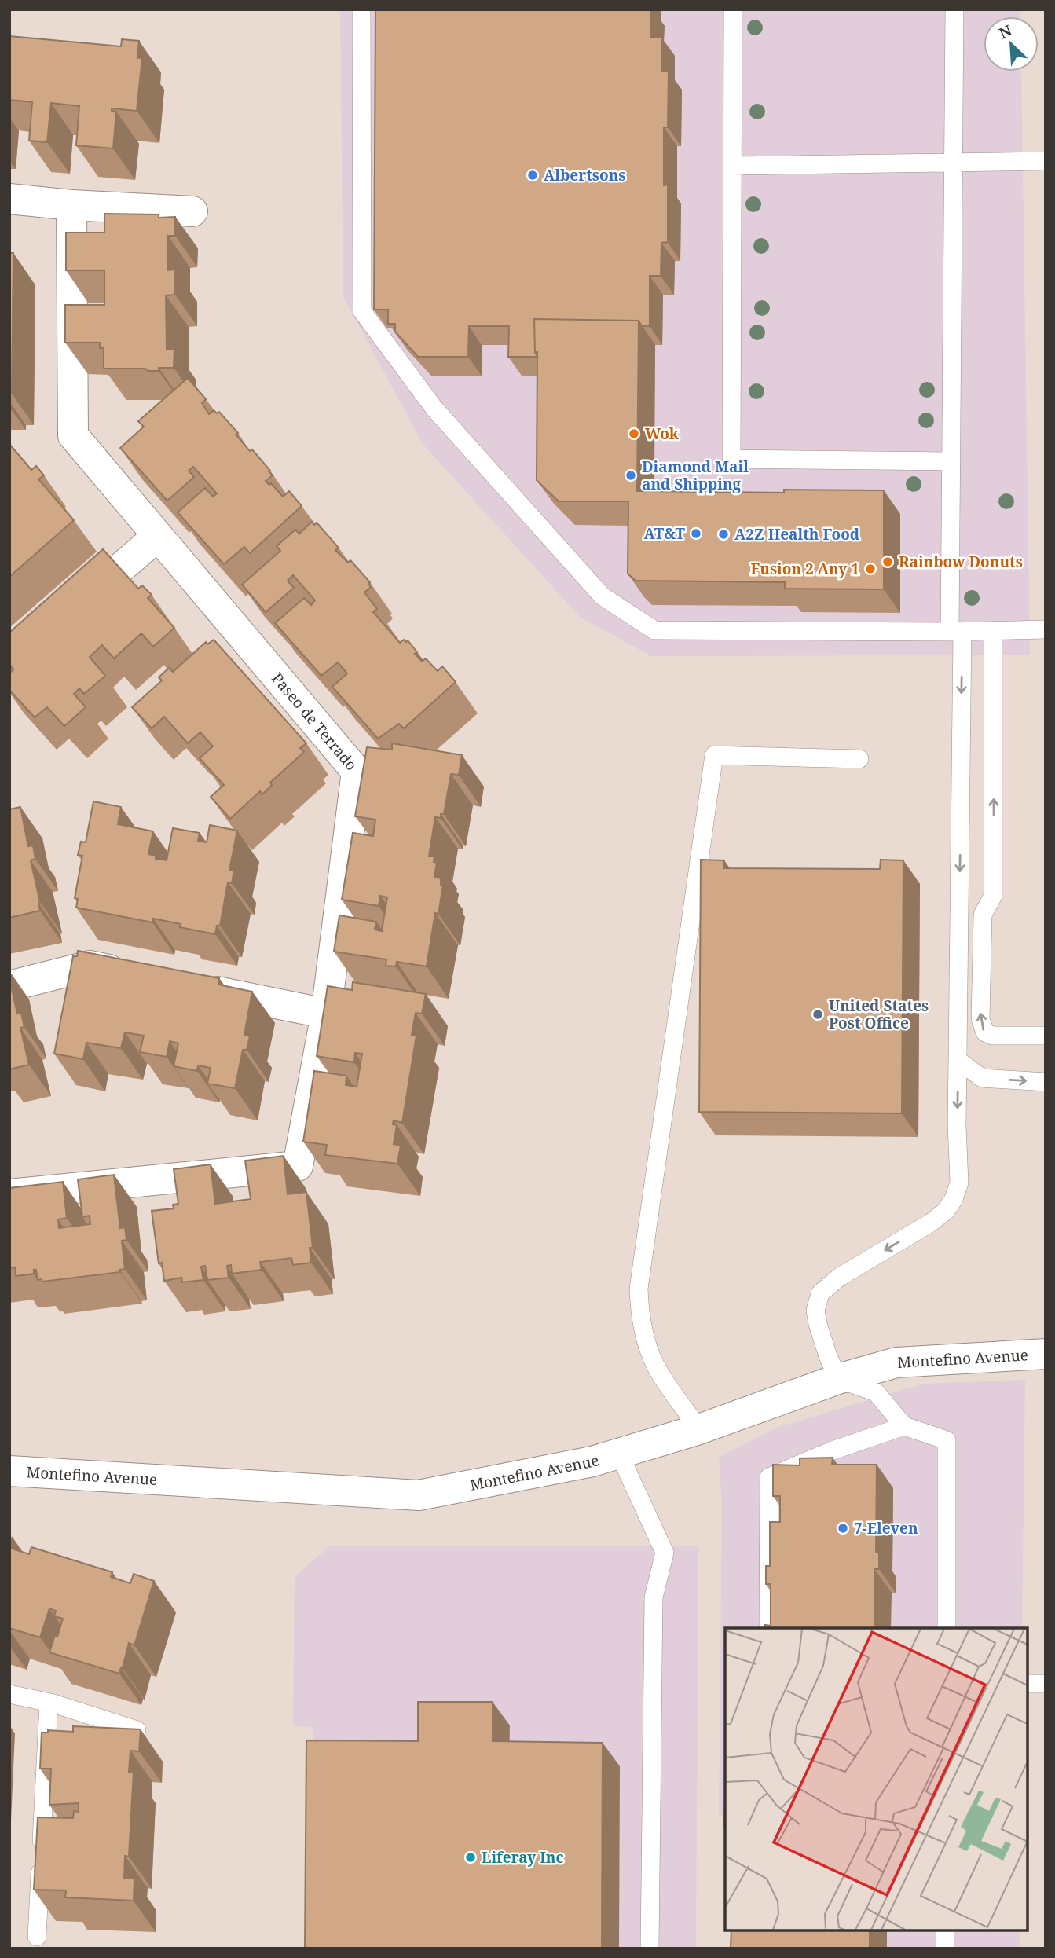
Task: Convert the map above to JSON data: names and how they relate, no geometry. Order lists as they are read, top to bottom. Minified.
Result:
{"streets":{"street":["Paseo de Terrado","Montefino Avenue"]},"places":["Albertsons","Wok","Diamond Mail and Shipping","AT&T","A2Z Health Food","Rainbow Donuts","Fusion 2 Any 1","United States Post Office","7-Eleven","Liferay Inc"],"north":"top left"}
